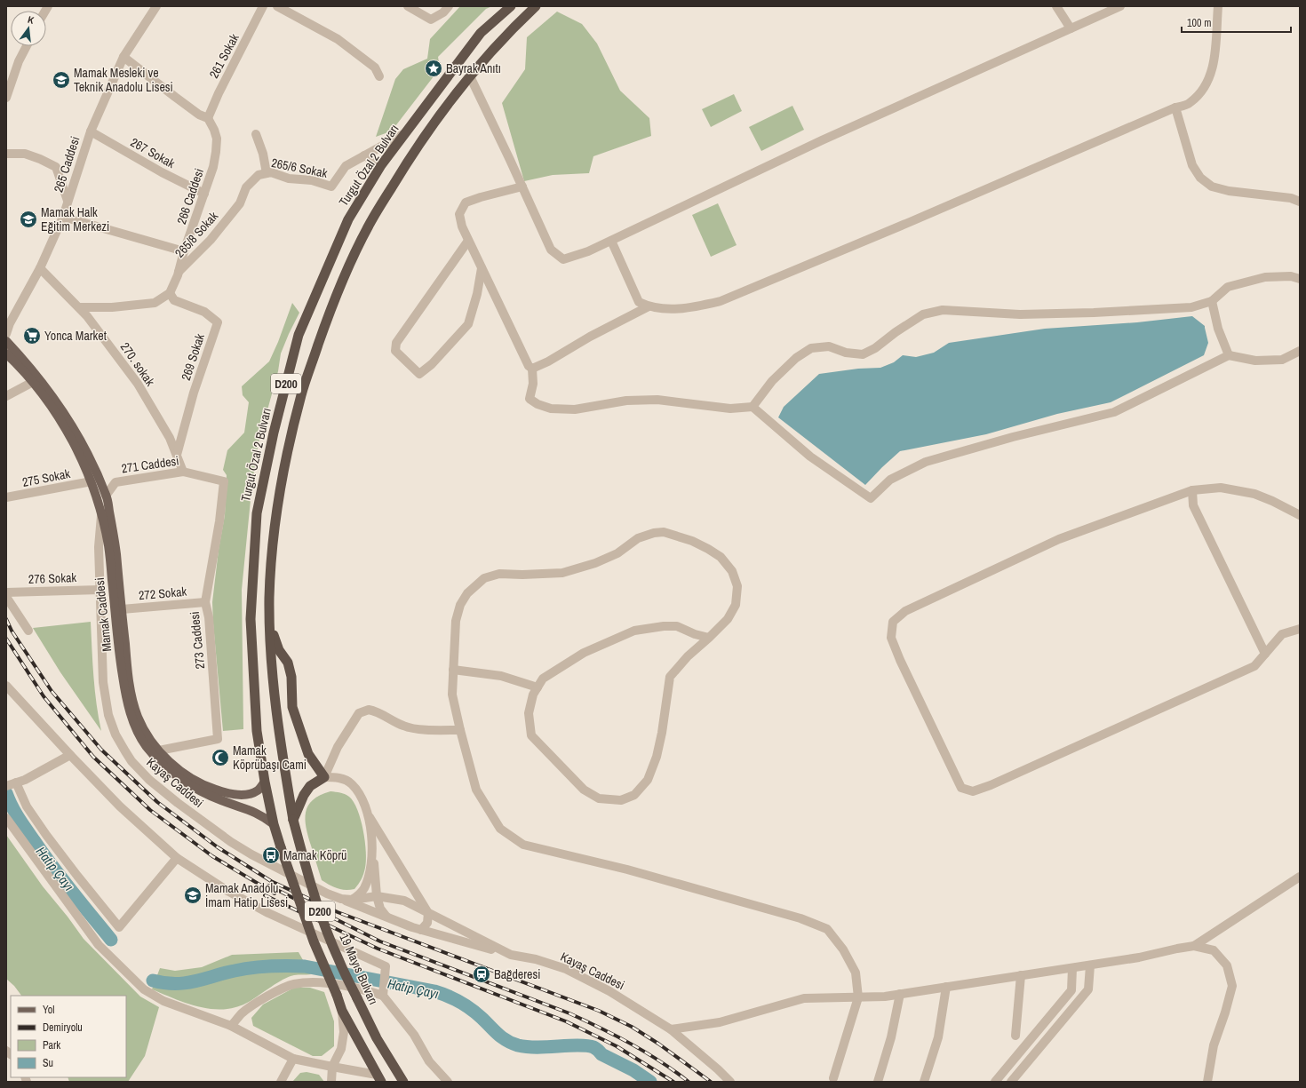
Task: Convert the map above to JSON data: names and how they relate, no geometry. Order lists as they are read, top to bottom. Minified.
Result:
{"streets":{"highway":["Turgut Özal 2 Bulvarı","D200","19 Mayıs Bulvarı"],"main road":["Mamak Caddesi"],"street":["261 Sokak","267 Sokak","265 Caddesi","265/6 Sokak","266 Caddesi","265/8 Sokak","269 Sokak","270. sokak","271 Caddesi","275 Sokak","276 Sokak","272 Sokak","273 Caddesi","Kayaş Caddesi"]},"crossings":[["261 Sokak","266 Caddesi"],["267 Sokak","265 Caddesi"],["267 Sokak","266 Caddesi"],["265 Caddesi","270. sokak"],["Turgut Özal 2 Bulvarı","265/6 Sokak"],["Turgut Özal 2 Bulvarı","D200"],["Turgut Özal 2 Bulvarı","Mamak Caddesi"],["265/6 Sokak","265/8 Sokak"],["266 Caddesi","265/8 Sokak"],["266 Caddesi","269 Sokak"],["269 Sokak","270. sokak"],["270. sokak","271 Caddesi"],["D200","19 Mayıs Bulvarı"],["271 Caddesi","Mamak Caddesi"],["271 Caddesi","273 Caddesi"],["275 Sokak","Mamak Caddesi"],["276 Sokak","Kayaş Caddesi"],["272 Sokak","Mamak Caddesi"],["272 Sokak","273 Caddesi"],["Mamak Caddesi","273 Caddesi"],["Mamak Caddesi","Kayaş Caddesi"]],"water":["Hatip Çayı"],"places":{"place":["Bayrak Anıtı"],"school or university":["Mamak Mesleki ve Teknik Anadolu Lisesi","Mamak Halk Eğitim Merkezi","Mamak Anadolu İmam Hatip Lisesi"],"supermarket":["Yonca Market"],"mosque":["Mamak Köprübaşı Cami"],"bus stop":["Mamak Köprü"],"station":["Bağderesi"]},"legend":["Yol","Demiryolu","Park","Su"],"scale_bar":"100 m","north":"top"}
